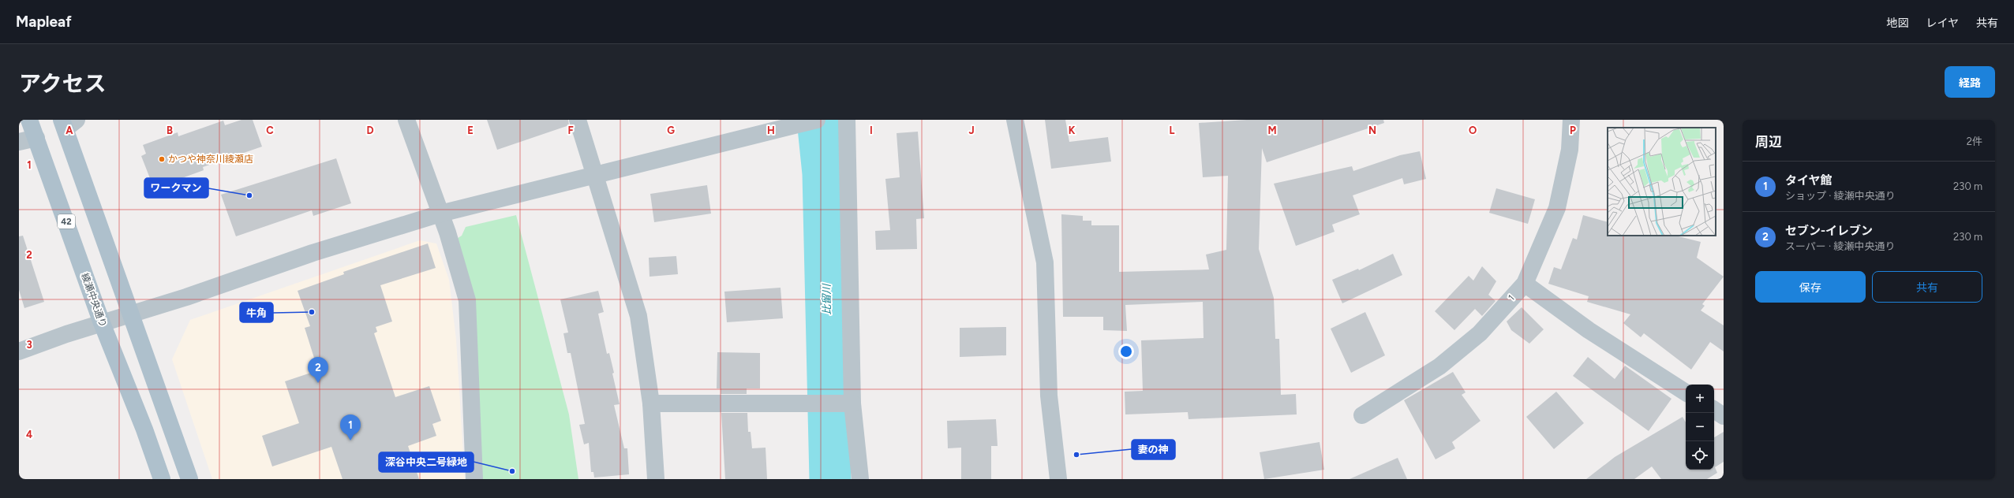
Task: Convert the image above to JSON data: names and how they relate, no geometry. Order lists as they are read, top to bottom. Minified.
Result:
{"streets":{"main road":["42","綾瀬中央通り"],"street":["1"]},"water":["比留川"],"places":["かつや神奈川綾瀬店","ワークマン","牛角","妻の神","深谷中央二号緑地"],"page":{"header":"Mapleaf","nav":["地図","レイヤ","共有"],"title":"アクセス","buttons":["経路",["保存","共有"]],"heading":["周辺","2件"],"list":[{"mark":"1","name":"タイヤ館","note":"ショップ · 綾瀬中央通り","value":"230 m"},{"mark":"2","name":"セブン-イレブン","note":"スーパー · 綾瀬中央通り","value":"230 m"}],"pins":["2","1"],"map_buttons":["+","−"]},"grid":{"columns":["A","B","C","D","E","F","G","H","I","J","K","L","M","N","O","P"],"rows":["1","2","3","4"]}}
